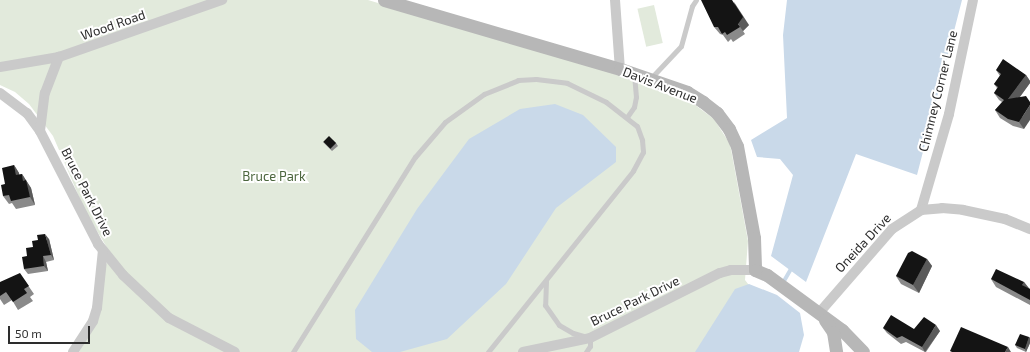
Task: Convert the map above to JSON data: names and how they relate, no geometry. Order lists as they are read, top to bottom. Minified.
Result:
{"streets":{"main road":["Davis Avenue"],"street":["Wood Road","Chimney Corner Lane","Bruce Park Drive","Oneida Drive"]},"crossings":[["Davis Avenue","Bruce Park Drive"],["Chimney Corner Lane","Oneida Drive"]],"parks":["Bruce Park"],"scale_bar":"50 m"}
